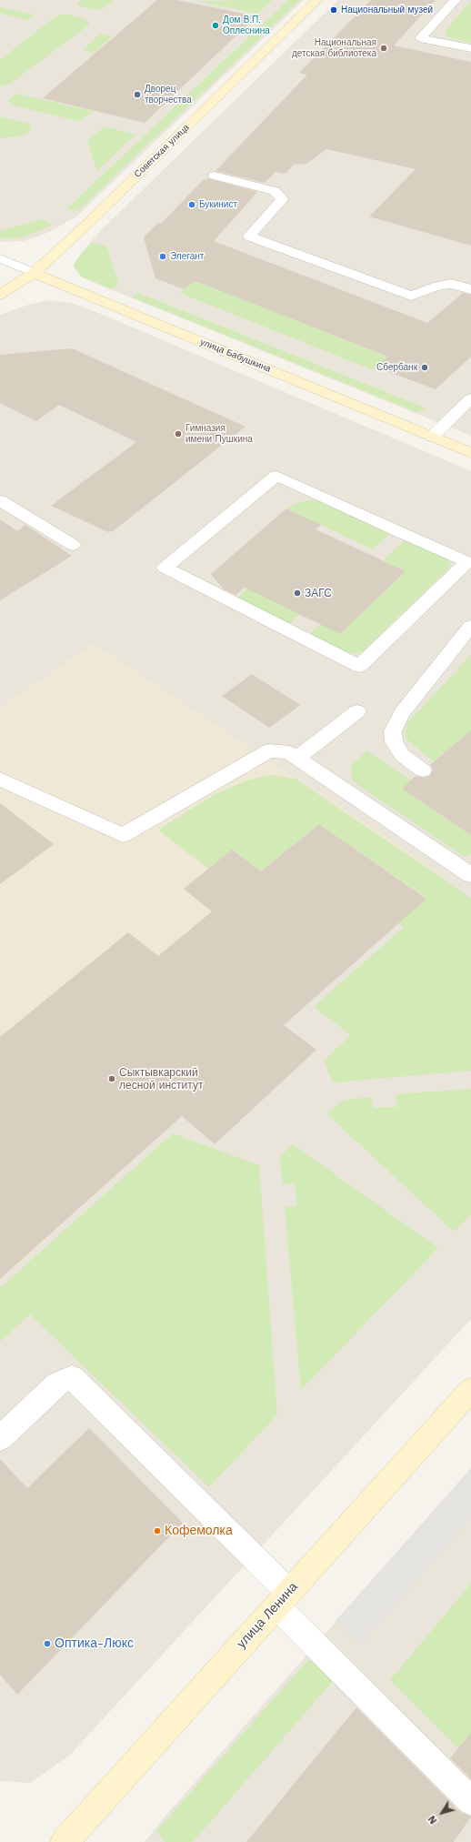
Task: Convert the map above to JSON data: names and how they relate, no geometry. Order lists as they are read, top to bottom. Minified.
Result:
{"streets":{"street":["Советская улица","улица Бабушкина","улица Ленина"]},"crossings":[["Советская улица","улица Бабушкина"]],"places":["Национальный музей","Дом В.П. Оплеснина","Национальная детская библиотека","Дворец творчества","Букинист","Элегант","Сбербанк","Гимназия имени Пушкина","ЗАГС","Сыктывкарский лесной институт","Кофемолка","Оптика-Люкс"],"north":"bottom left"}
